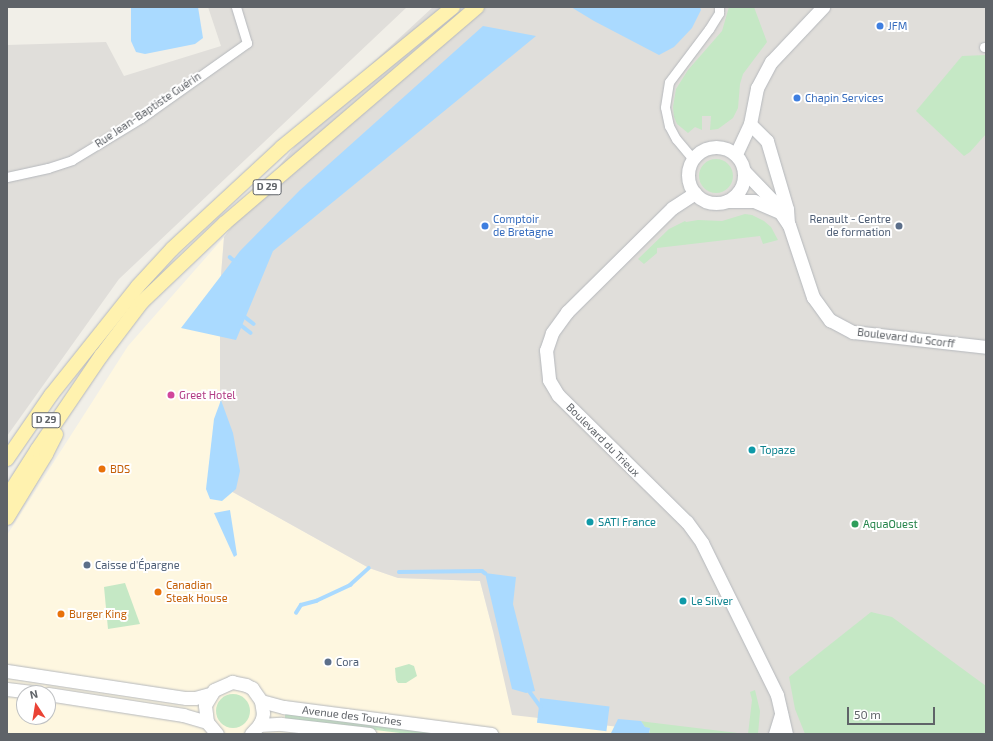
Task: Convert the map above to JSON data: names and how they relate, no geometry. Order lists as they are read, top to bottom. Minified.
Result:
{"streets":{"main road":["D 29"],"street":["Rue Jean-Baptiste Guérin","Boulevard du Scorff","Boulevard du Trieux","Avenue des Touches"]},"crossings":[["Boulevard du Scorff","Boulevard du Trieux"]],"places":["JFM","Chapin Services","Comptoir de Bretagne","Renault - Centre de formation","Greet Hotel","Topaze","BDS","SATI France","AquaOuest","Caisse d'Épargne","Canadian Steak House","Le Silver","Burger King","Cora"],"scale_bar":"50 m","north":"top"}
